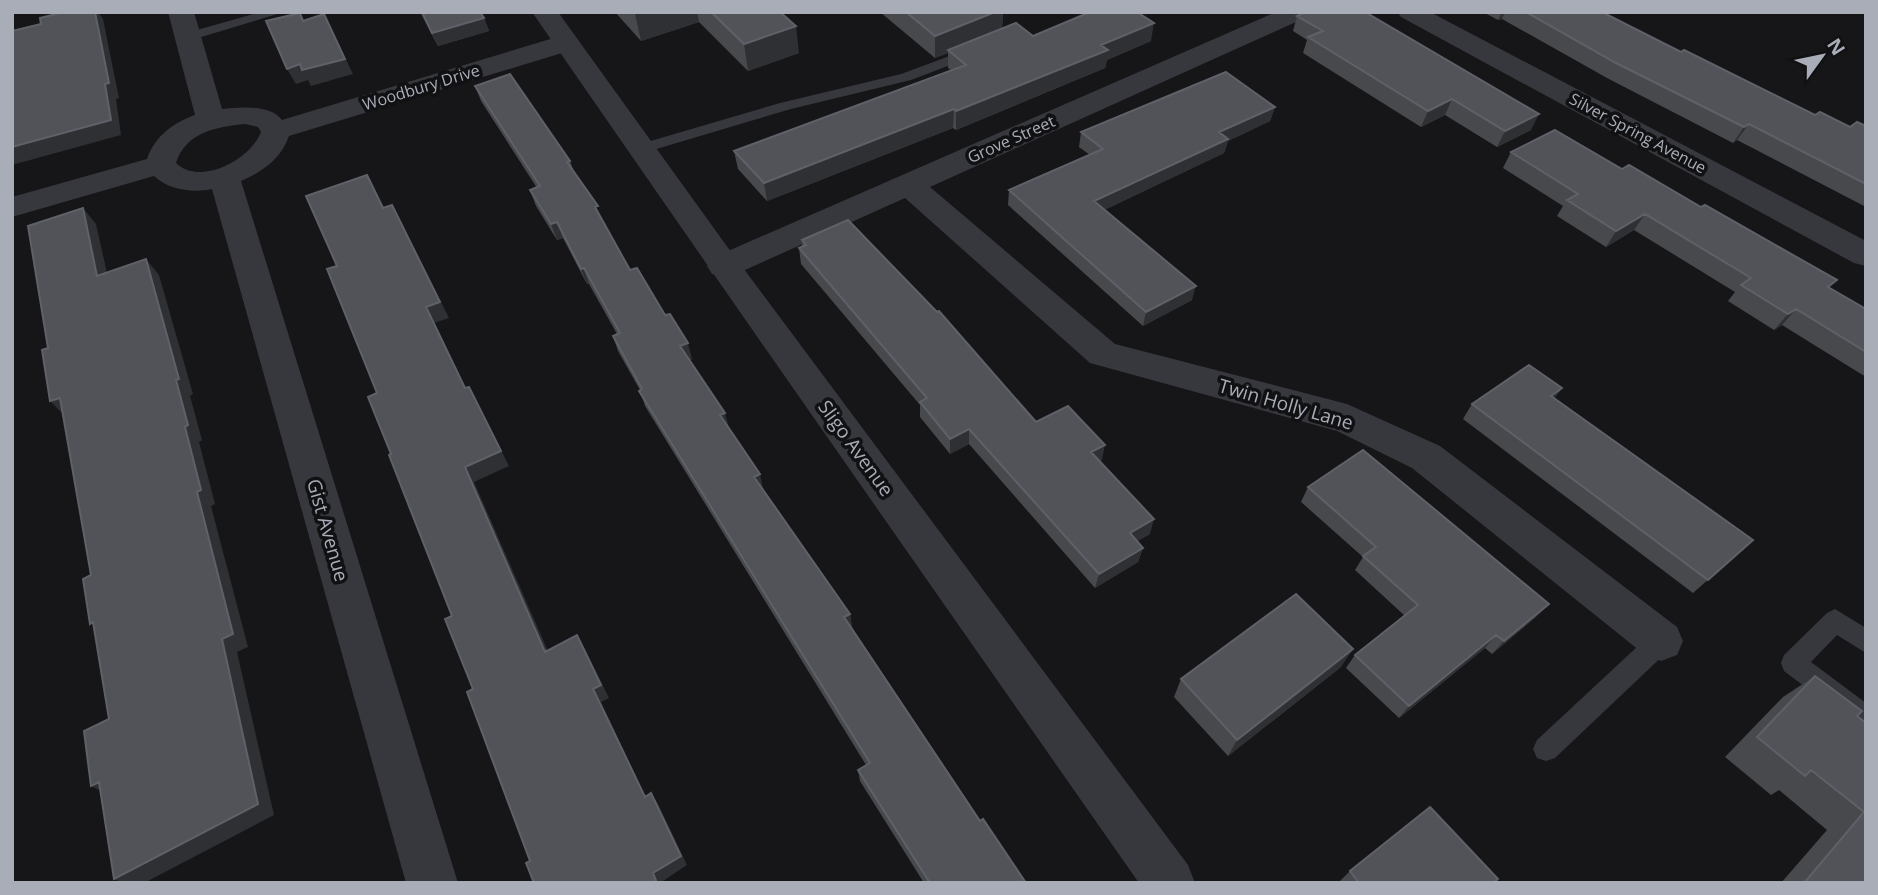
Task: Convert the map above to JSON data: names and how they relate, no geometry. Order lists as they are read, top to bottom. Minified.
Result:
{"streets":{"street":["Woodbury Drive","Silver Spring Avenue","Grove Street","Twin Holly Lane","Sligo Avenue","Gist Avenue"]},"crossings":[["Woodbury Drive","Sligo Avenue"],["Grove Street","Twin Holly Lane"],["Grove Street","Sligo Avenue"]],"north":"top right"}
